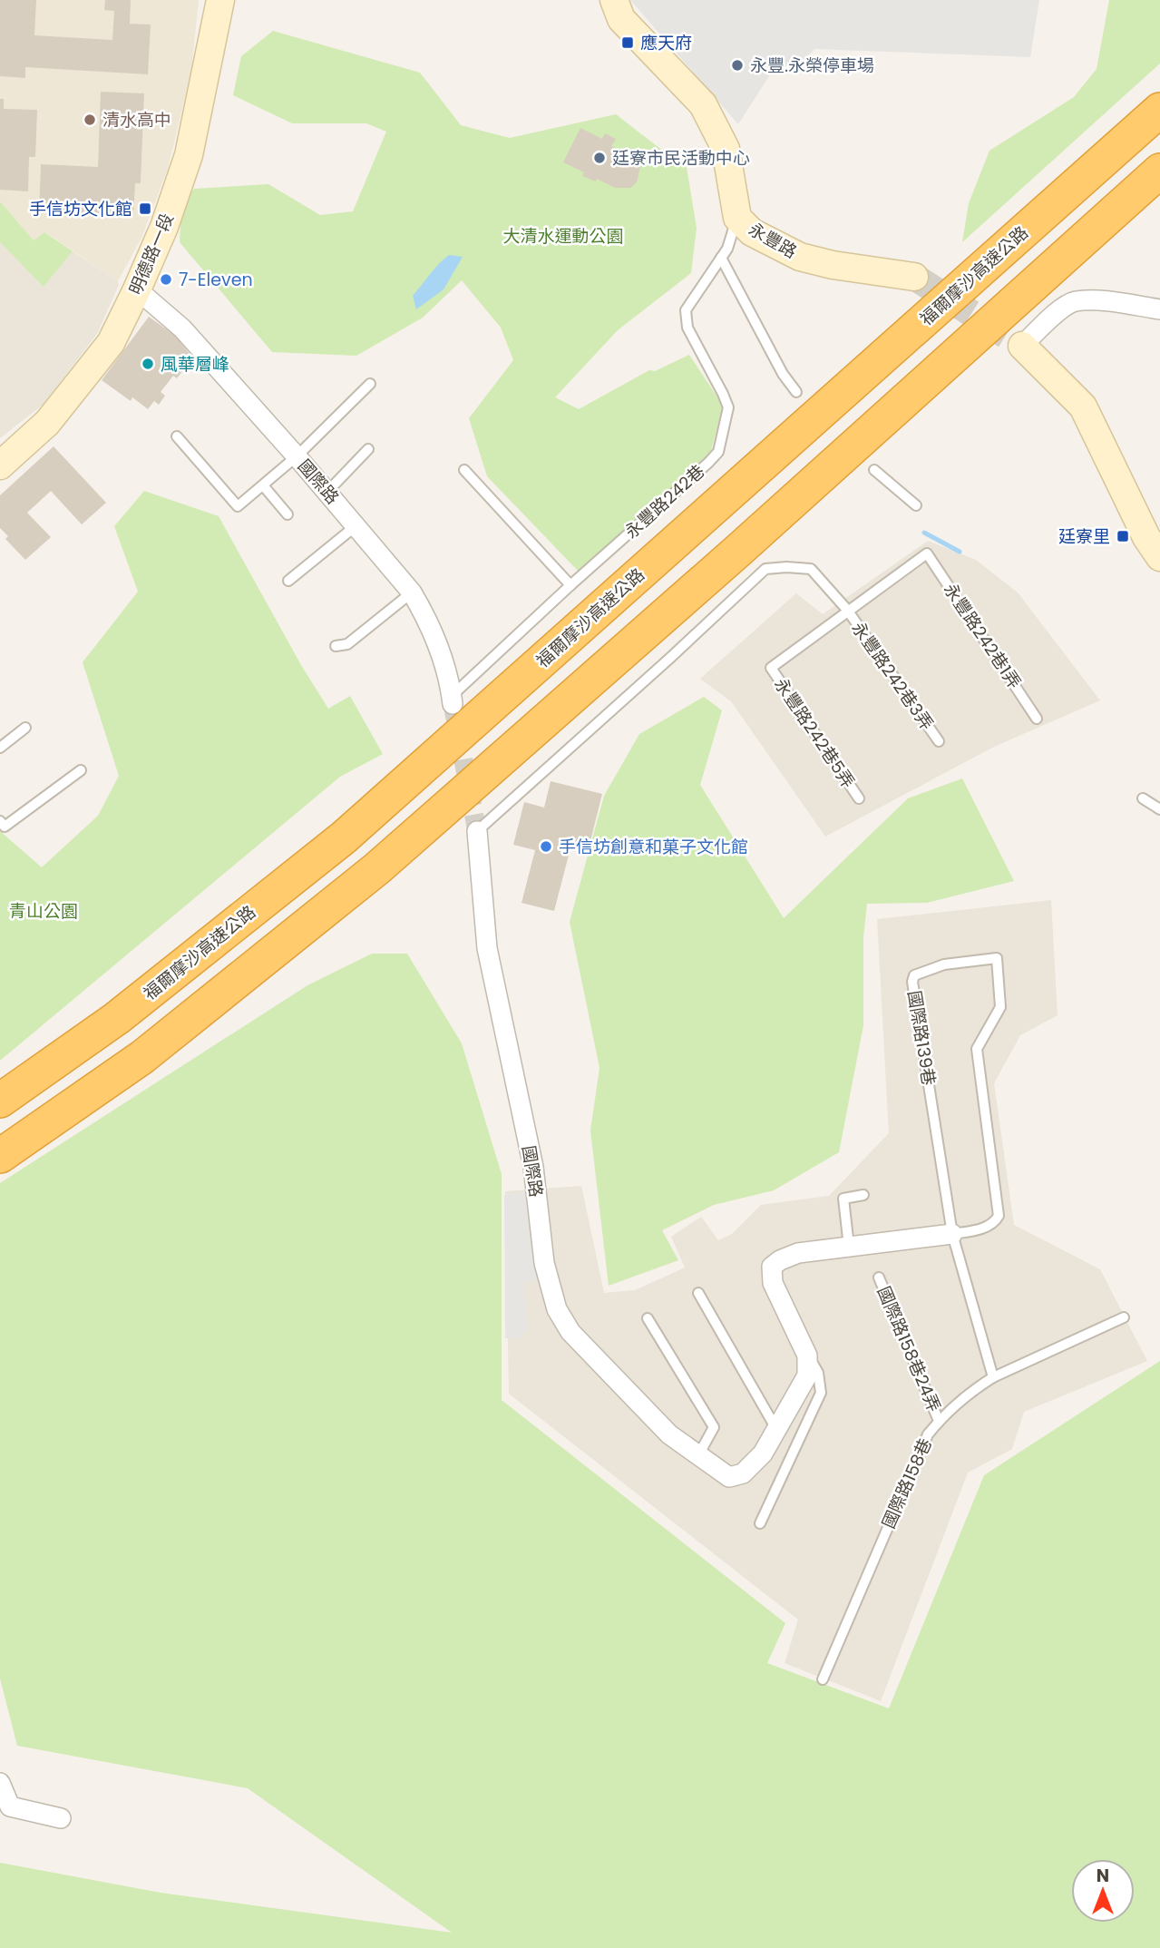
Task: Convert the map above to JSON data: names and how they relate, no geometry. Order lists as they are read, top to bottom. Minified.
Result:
{"streets":{"highway":["福爾摩沙高速公路"],"street":["永豐路","明德路一段","國際路"],"lane":["永豐路242巷","永豐路242巷1弄","永豐路242巷3弄","永豐路242巷5弄","國際路139巷","國際路158巷24弄","國際路158巷"]},"crossings":[["永豐路","永豐路242巷"],["明德路一段","國際路"],["國際路","永豐路242巷"],["永豐路242巷1弄","永豐路242巷3弄"],["永豐路242巷1弄","永豐路242巷5弄"],["永豐路242巷3弄","永豐路242巷5弄"],["國際路158巷24弄","國際路158巷"]],"parks":["大清水運動公園","青山公園"],"places":{"transit":["應天府","手信坊文化館","廷寮里"],"other":["永豐.永榮停車場","清水高中","廷寮市民活動中心","7-Eleven","風華層峰","手信坊創意和菓子文化館"]},"north":"top"}
